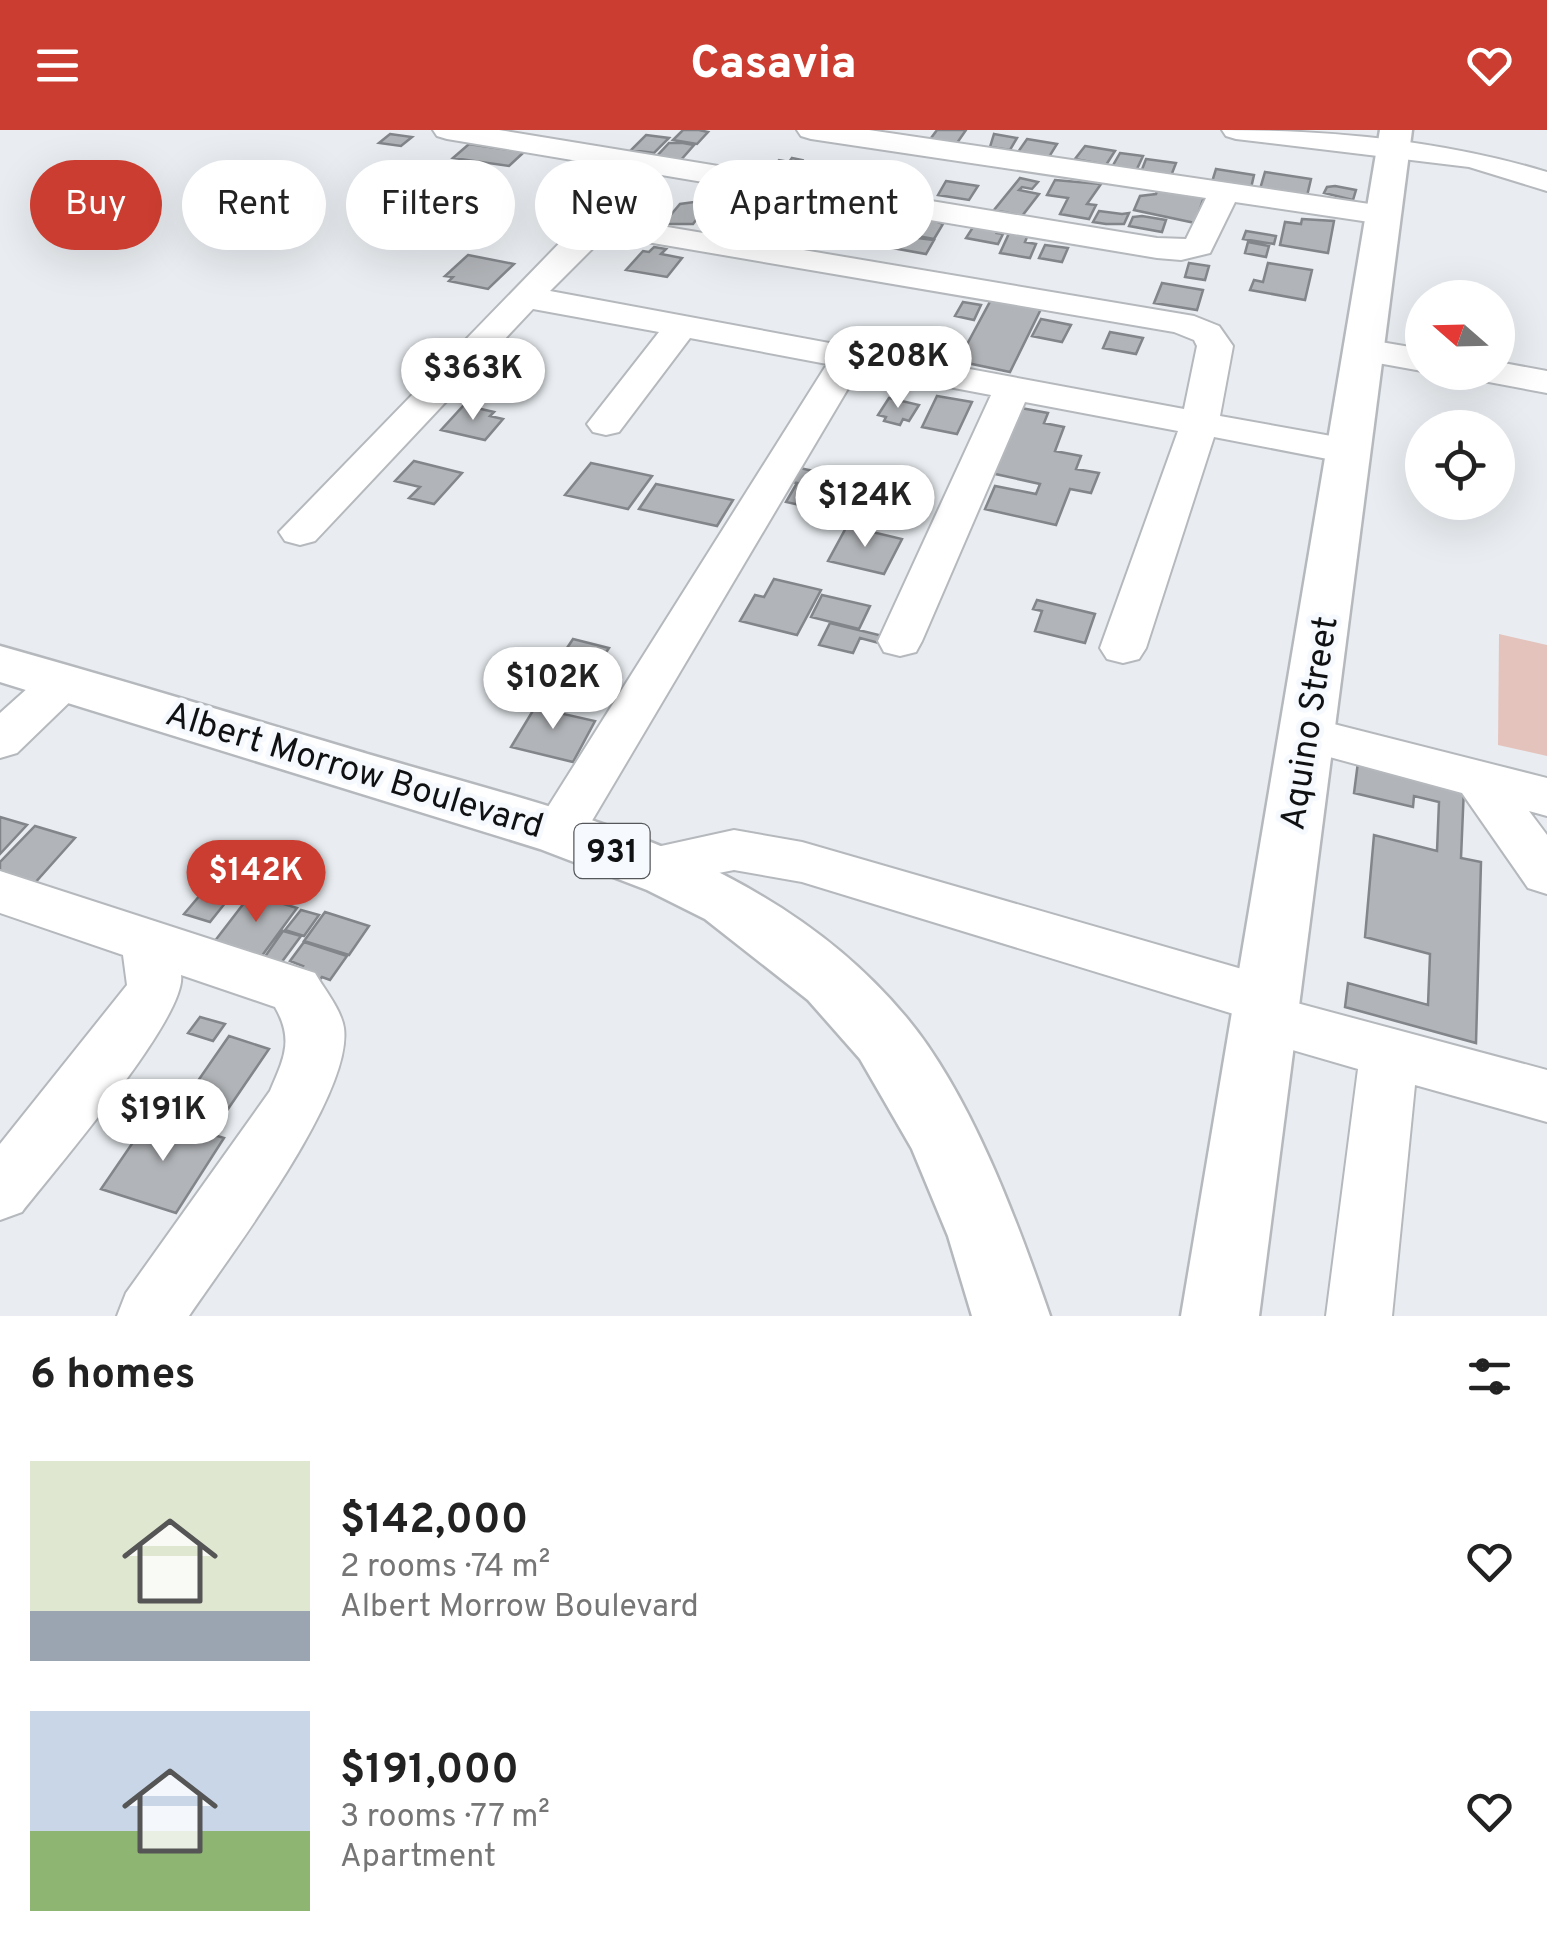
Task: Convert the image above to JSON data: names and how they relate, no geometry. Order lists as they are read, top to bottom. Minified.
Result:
{"streets":{"main road":["Aquino Street","Albert Morrow Boulevard","931"]},"north":"left","page":{"header":"Casavia","chip":["Buy","Rent","Filters","New","Apartment"],"price":["$208K","$363K","$124K","$102K","$142K","$191K"],"heading":"6 homes","list":[{"name":"$142,000","note":"2 rooms · 74 m² · Albert Morrow Boulevard"},{"name":"$191,000","note":"3 rooms · 77 m² · Apartment"}]}}
